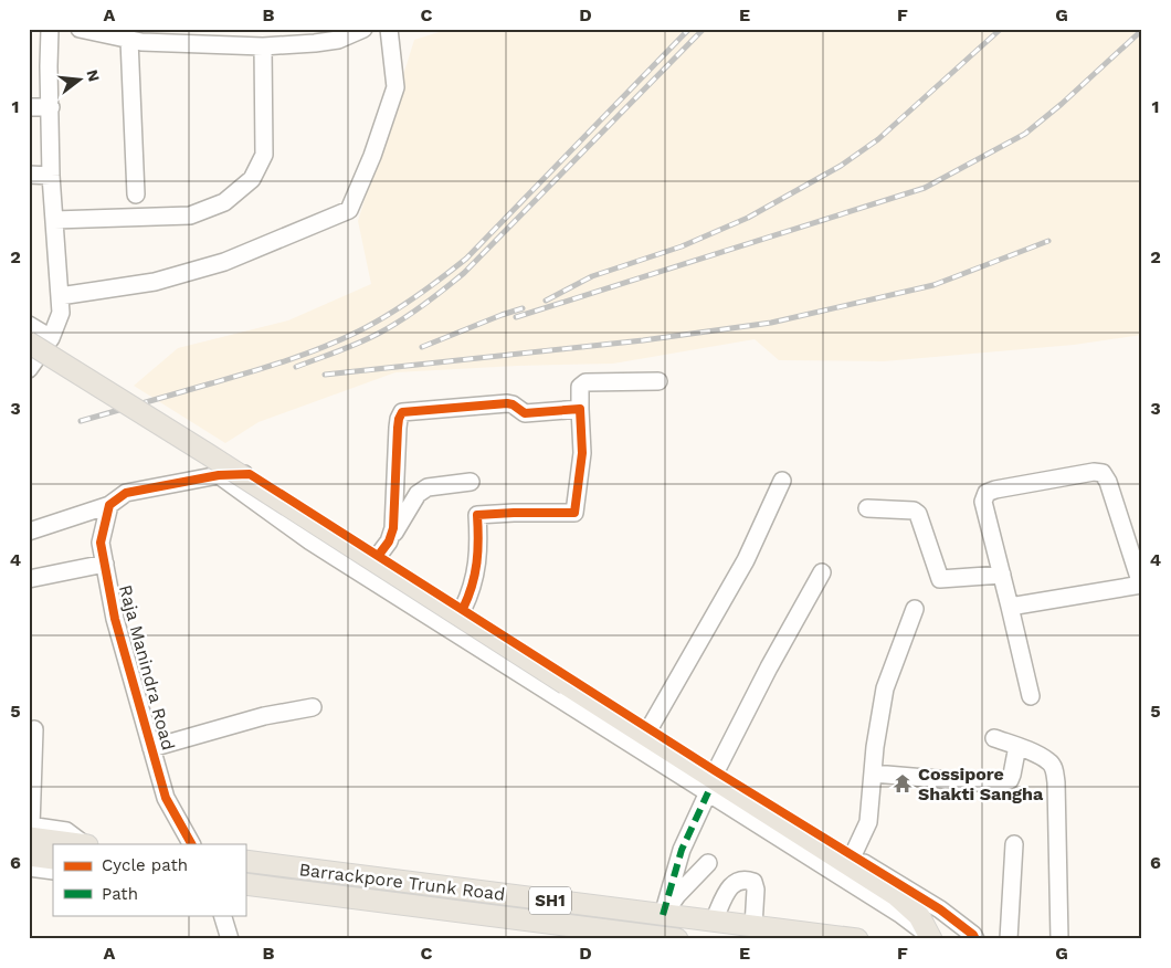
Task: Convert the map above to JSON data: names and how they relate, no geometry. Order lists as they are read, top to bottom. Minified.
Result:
{"streets":{"main road":["Barrackpore Trunk Road","SH1"],"street":["Raja Manindra Road"]},"places":{"temple":["Cossipore Shakti Sangha"]},"legend":["Cycle path","Path"],"north":"right","grid":{"columns":["A","B","C","D","E","F","G"],"rows":["1","2","3","4","5","6"]}}
